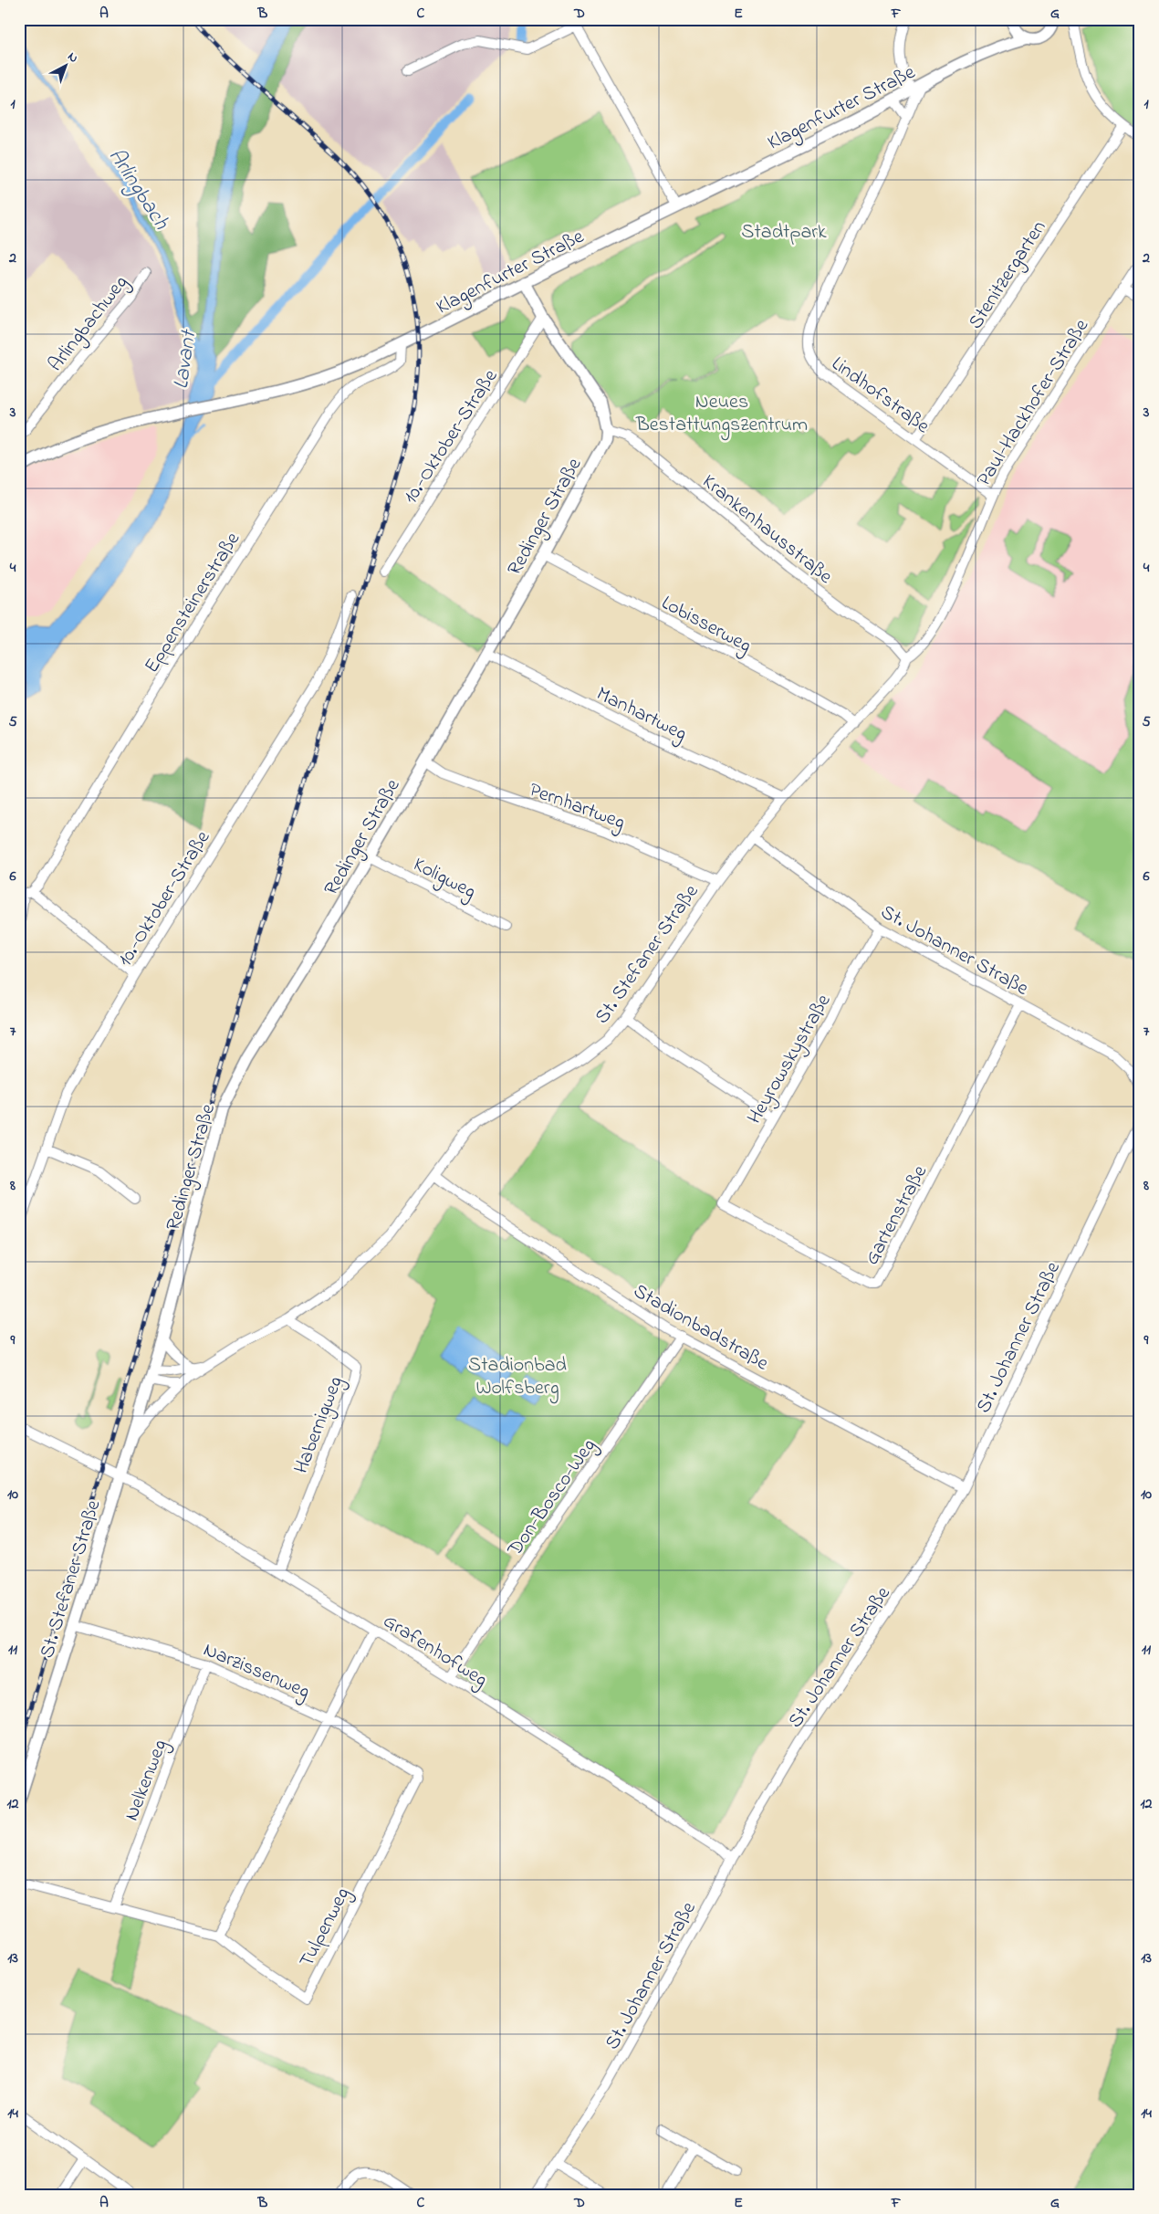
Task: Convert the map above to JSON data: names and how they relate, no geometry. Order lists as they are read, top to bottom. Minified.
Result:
{"streets":{"main road":["Klagenfurter Straße","Redinger Straße","St. Stefaner Straße"],"street":["Stenitzergarten","Arlingbachweg","Lindhofstraße","Paul-Hackhofer-Straße","10.-Oktober-Straße","Krankenhausstraße","Eppensteinerstraße","Lobisserweg","Manhartweg","Pernhartweg","Koligweg","St. Johanner Straße","Heyrowskystraße","Gartenstraße","Stadionbadstraße","Habernigweg","Don-Bosco-Weg","Grafenhofweg","Narzissenweg","Nelkenweg","Tulpenweg"]},"crossings":[["Klagenfurter Straße","Lindhofstraße"],["Klagenfurter Straße","Eppensteinerstraße"],["Stenitzergarten","Lindhofstraße"],["Lindhofstraße","Paul-Hackhofer-Straße"],["Paul-Hackhofer-Straße","Krankenhausstraße"],["Paul-Hackhofer-Straße","St. Stefaner Straße"],["Redinger Straße","Krankenhausstraße"],["Redinger Straße","Lobisserweg"],["Redinger Straße","Manhartweg"],["Redinger Straße","Pernhartweg"],["Redinger Straße","Koligweg"],["Redinger Straße","St. Stefaner Straße"],["Krankenhausstraße","St. Stefaner Straße"],["Lobisserweg","St. Stefaner Straße"],["Manhartweg","St. Stefaner Straße"],["Pernhartweg","St. Stefaner Straße"],["St. Johanner Straße","St. Stefaner Straße"],["St. Johanner Straße","Heyrowskystraße"],["St. Johanner Straße","Gartenstraße"],["St. Johanner Straße","Stadionbadstraße"],["St. Johanner Straße","Grafenhofweg"],["St. Stefaner Straße","Stadionbadstraße"],["St. Stefaner Straße","Habernigweg"],["St. Stefaner Straße","Grafenhofweg"],["St. Stefaner Straße","Narzissenweg"],["Heyrowskystraße","Gartenstraße"],["Stadionbadstraße","Don-Bosco-Weg"],["Habernigweg","Grafenhofweg"],["Don-Bosco-Weg","Grafenhofweg"],["Narzissenweg","Nelkenweg"],["Narzissenweg","Tulpenweg"],["Nelkenweg","Tulpenweg"]],"water":["Arlingbach","Lavant"],"parks":["Stadtpark","Neues Bestattungszentrum","Stadionbad Wolfsberg"],"north":"top right","grid":{"columns":["A","B","C","D","E","F","G"],"rows":["1","2","3","4","5","6","7","8","9","10","11","12","13","14"]}}
